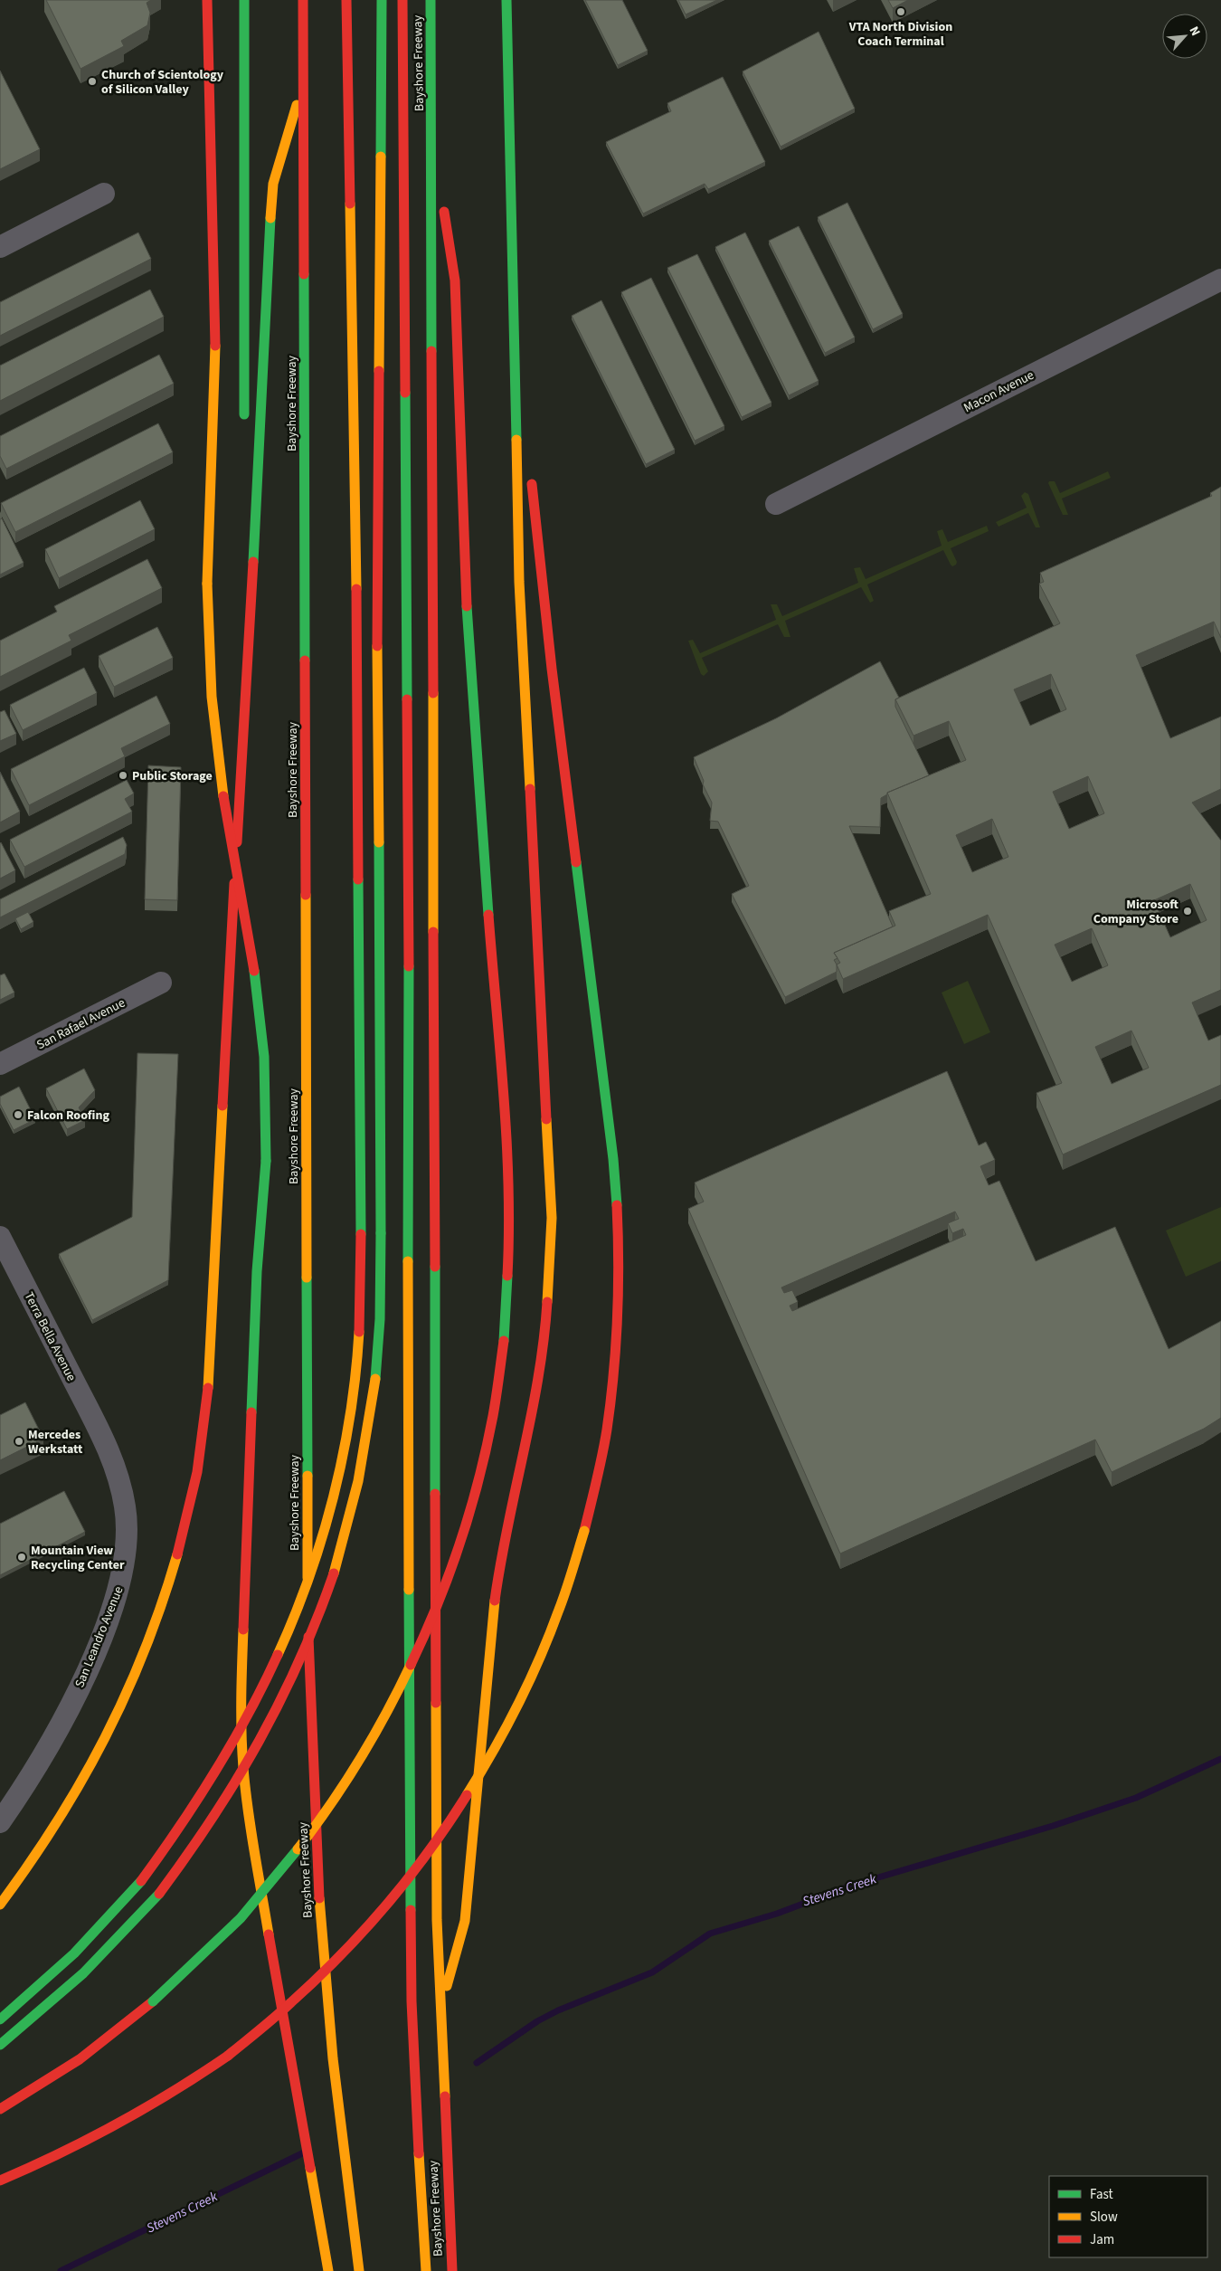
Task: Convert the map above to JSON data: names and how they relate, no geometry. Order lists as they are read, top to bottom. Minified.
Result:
{"streets":{"highway":["Bayshore Freeway"],"street":["Macon Avenue","San Rafael Avenue","Terra Bella Avenue","San Leandro Avenue"]},"crossings":[["Terra Bella Avenue","San Leandro Avenue"]],"water":["Stevens Creek"],"places":["VTA North Division Coach Terminal","Church of Scientology of Silicon Valley","Public Storage","Microsoft Company Store","Falcon Roofing","Mercedes Werkstatt","Mountain View Recycling Center"],"legend":["Fast","Slow","Jam"],"north":"top right"}
